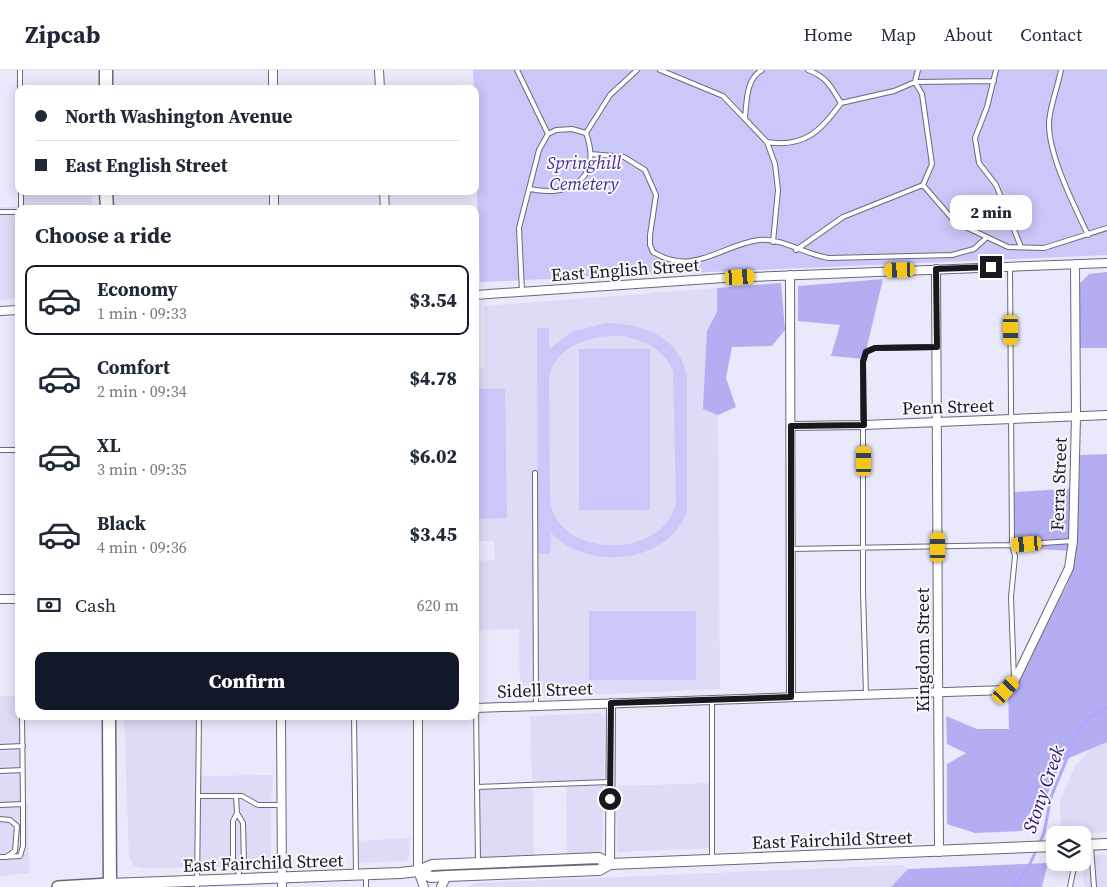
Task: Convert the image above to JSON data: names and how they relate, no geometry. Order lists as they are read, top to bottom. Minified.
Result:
{"streets":{"street":["East English Street","Penn Street","Ferra Street","Kingdom Street","Sidell Street","East Fairchild Street"]},"crossings":[["East English Street","Ferra Street"],["East English Street","Kingdom Street"],["Penn Street","Ferra Street"],["Penn Street","Kingdom Street"],["Ferra Street","Sidell Street"],["Kingdom Street","Sidell Street"],["Kingdom Street","East Fairchild Street"]],"water":["Stony Creek"],"parks":["Springhill Cemetery"],"page":{"header":"Zipcab","nav":["Home","Map","About","Contact"],"banner":["North Washington Avenue","East English Street"],"bubble":"2 min","heading":"Choose a ride","list":[{"name":"Economy","note":"1 min · 09:33","value":"$3.54"},{"name":"Comfort","note":"2 min · 09:34","value":"$4.78"},{"name":"XL","note":"3 min · 09:35","value":"$6.02"},{"name":"Black","note":"4 min · 09:36","value":"$3.45"}],"pay":["Cash","620 m"],"buttons":"Confirm"}}
